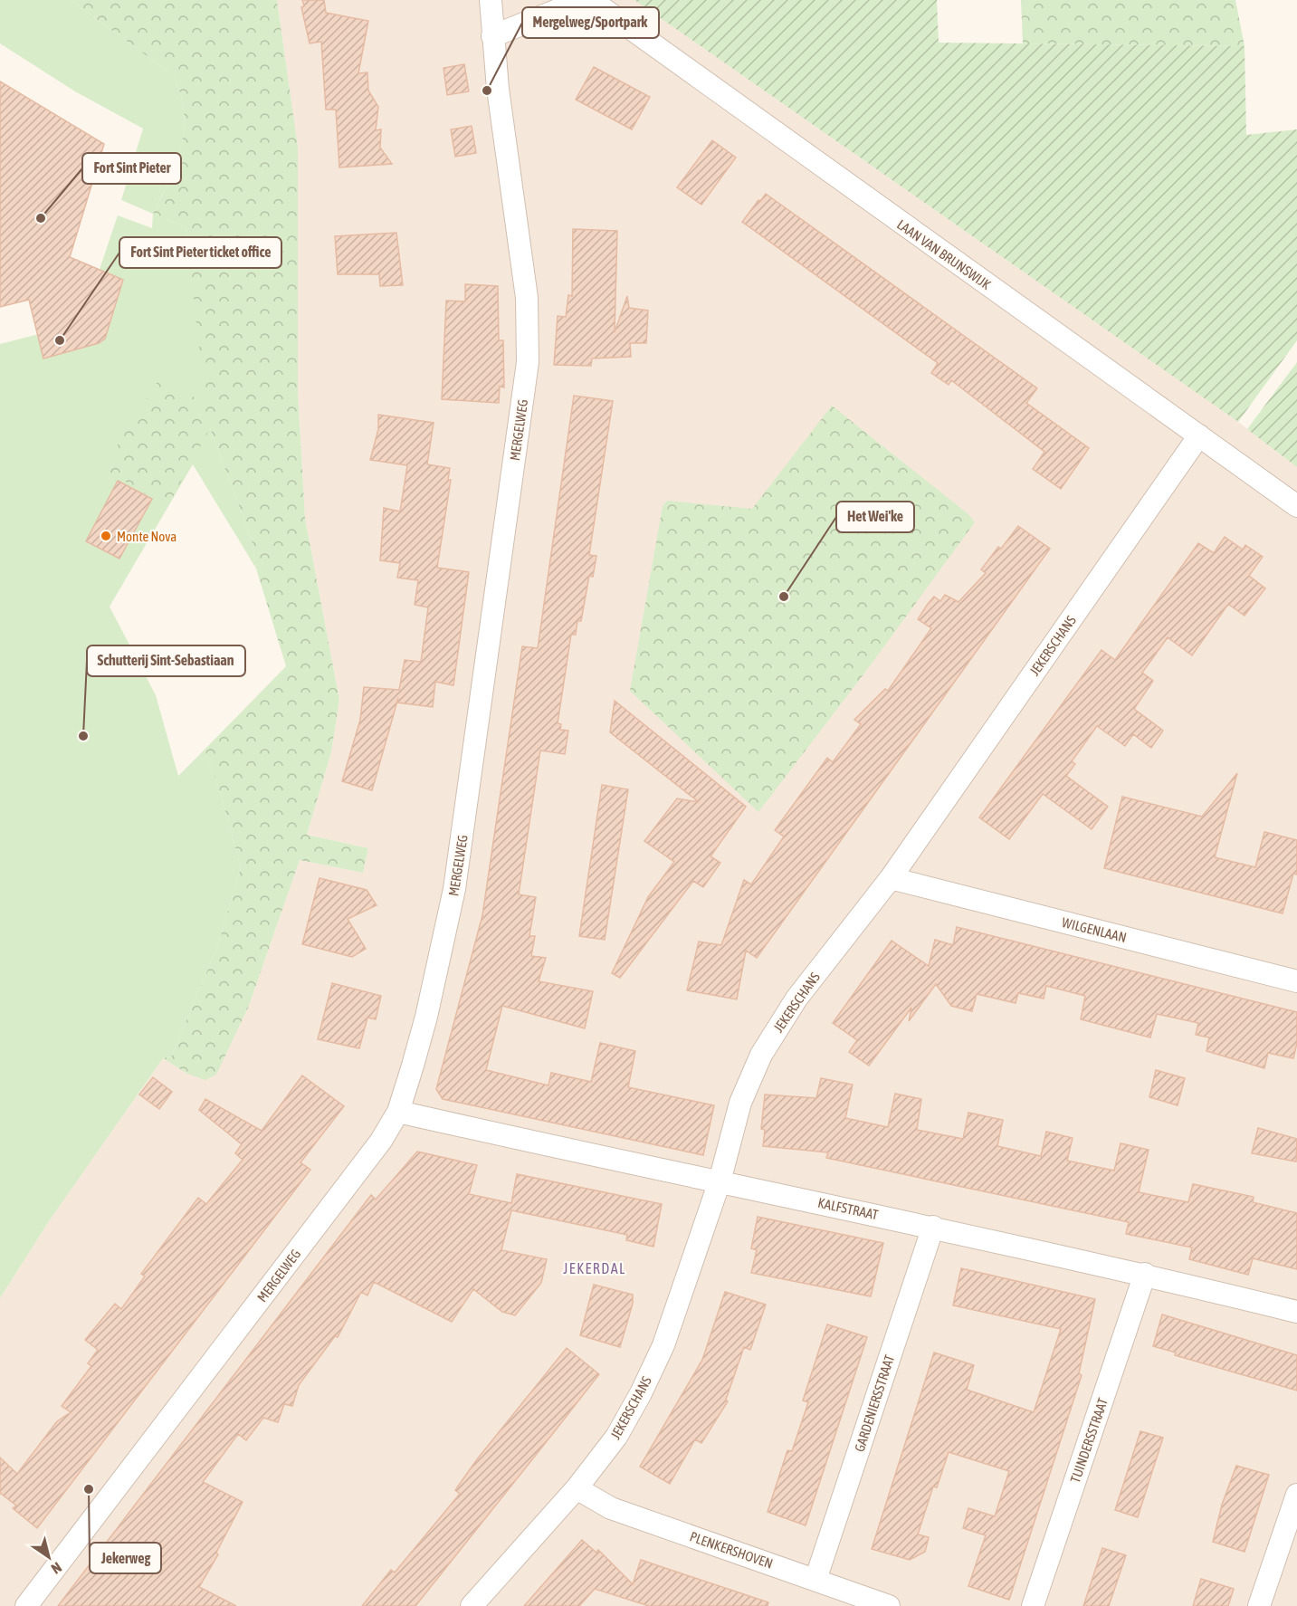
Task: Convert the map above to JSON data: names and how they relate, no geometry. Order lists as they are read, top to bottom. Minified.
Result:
{"streets":{"street":["LAAN VAN BRUNSWIJK","MERGELWEG","JEKERSCHANS","WILGENLAAN","KALFSTRAAT","GARDENIERSSTRAAT","TUINDERSSTRAAT","PLENKERSHOVEN"]},"crossings":[["LAAN VAN BRUNSWIJK","MERGELWEG"],["LAAN VAN BRUNSWIJK","JEKERSCHANS"],["MERGELWEG","KALFSTRAAT"],["JEKERSCHANS","WILGENLAAN"],["JEKERSCHANS","KALFSTRAAT"],["JEKERSCHANS","PLENKERSHOVEN"],["KALFSTRAAT","GARDENIERSSTRAAT"],["KALFSTRAAT","TUINDERSSTRAAT"],["GARDENIERSSTRAAT","PLENKERSHOVEN"]],"districts":["JEKERDAL"],"places":["Mergelweg/Sportpark","Fort Sint Pieter","Fort Sint Pieter ticket office","Monte Nova","Het Wei'ke","Schutterij Sint-Sebastiaan","Jekerweg"],"north":"bottom right"}
